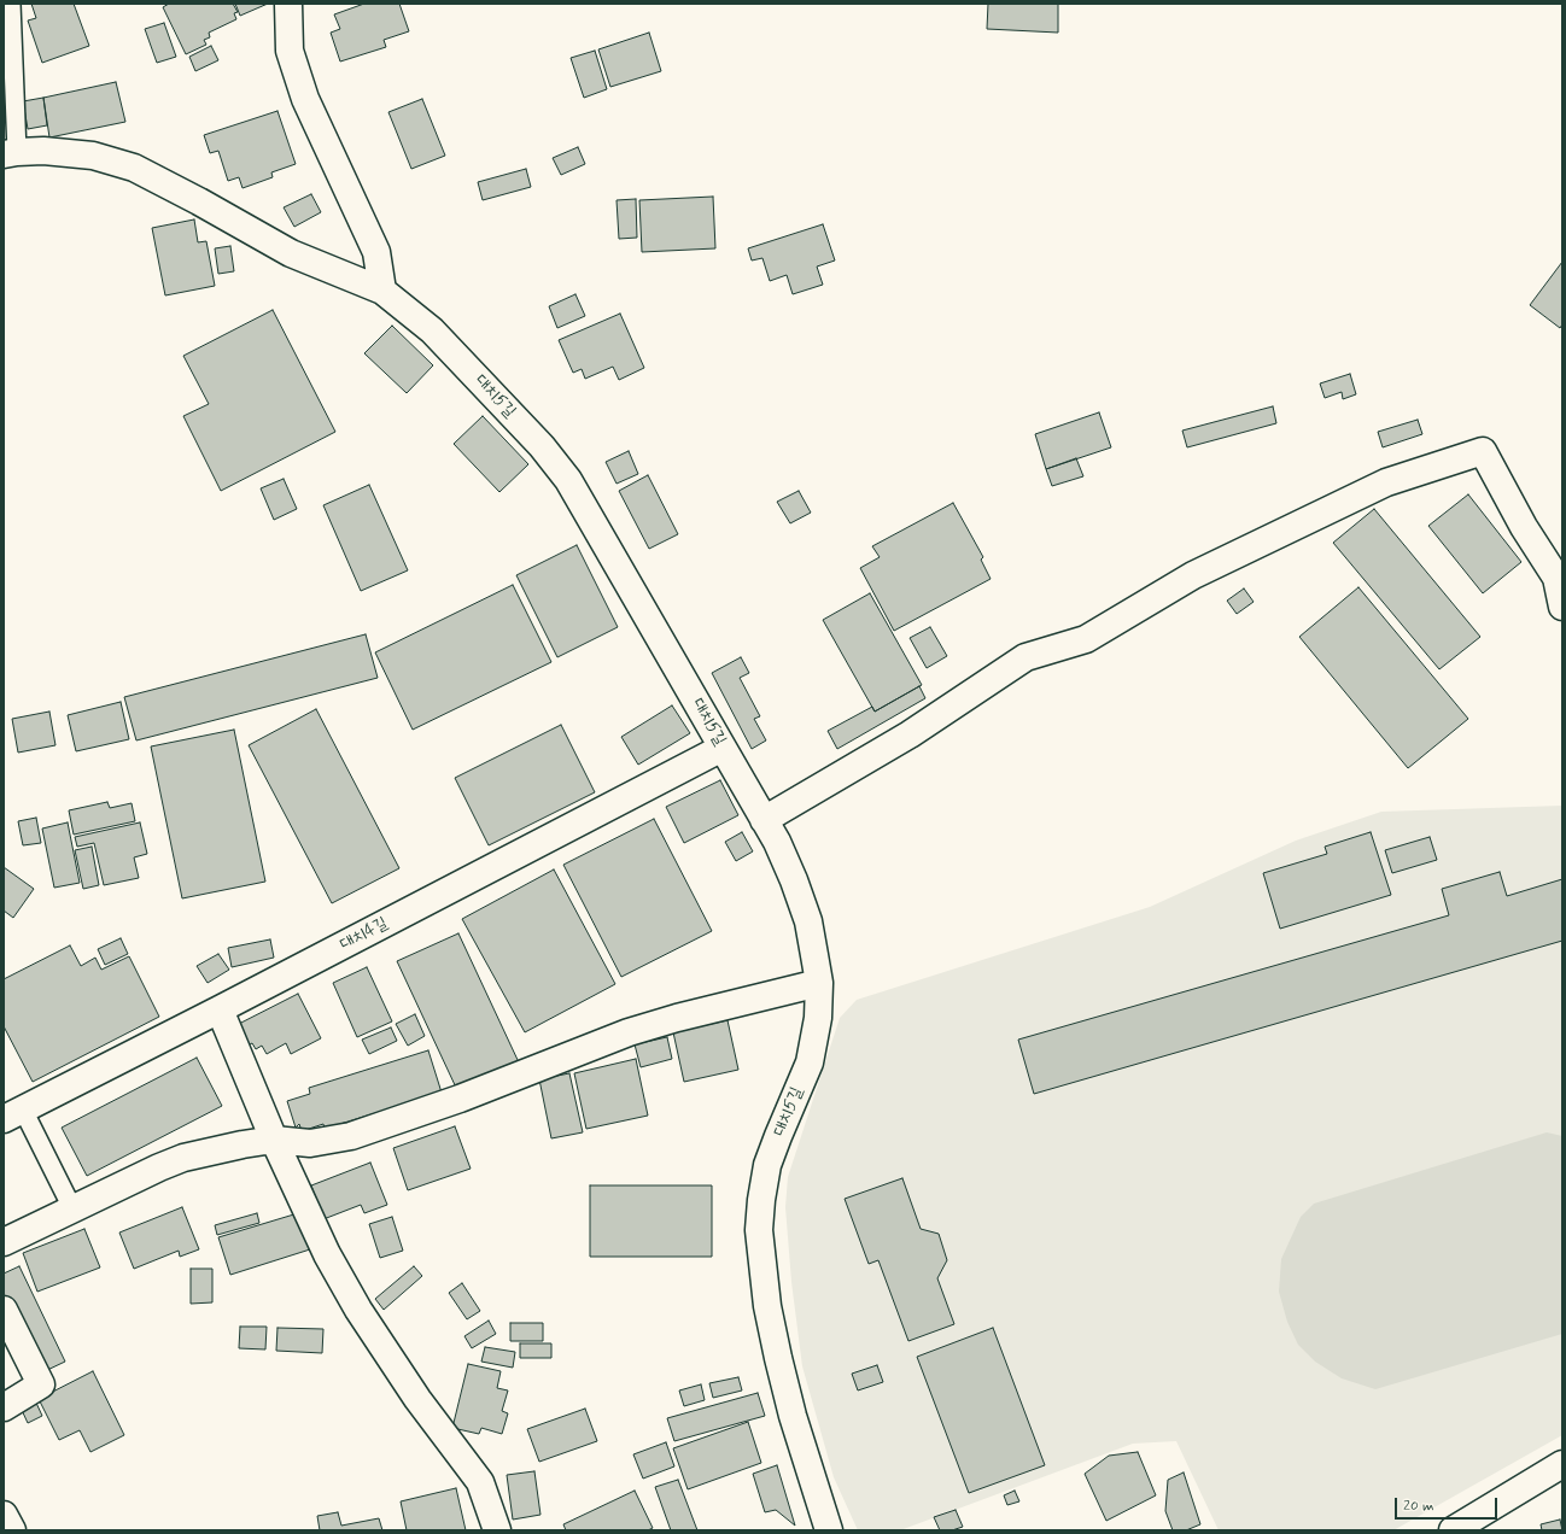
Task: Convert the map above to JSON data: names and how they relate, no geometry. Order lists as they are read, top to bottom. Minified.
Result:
{"streets":{"street":["대치5길","대치4길"]},"crossings":[["대치5길","대치4길"]],"scale_bar":"20 m"}
